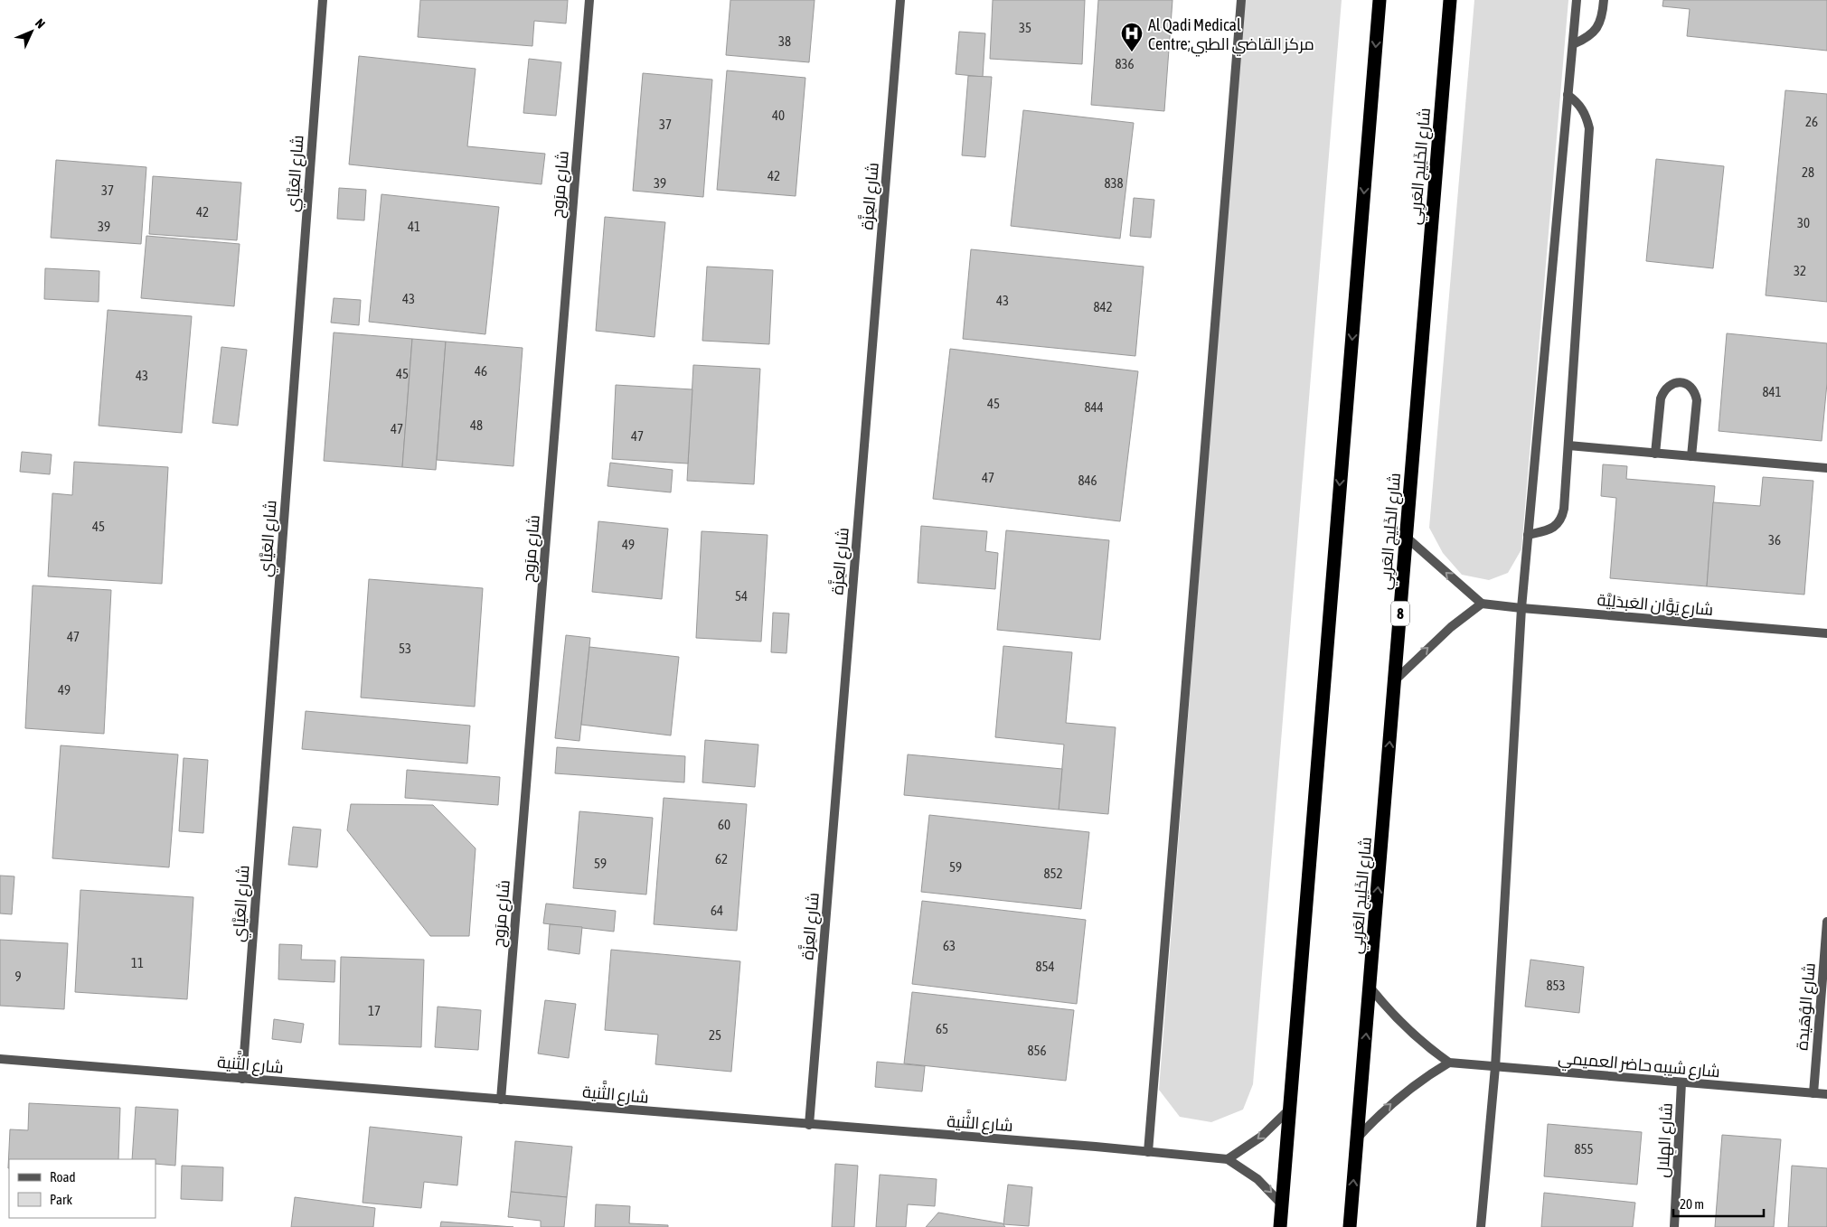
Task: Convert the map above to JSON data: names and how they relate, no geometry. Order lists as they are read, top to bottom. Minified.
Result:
{"streets":{"highway":["شارع الخَلِيج العَربِي","8"],"street":["شارع العَيَّاي","شارع مرَوح","شارع العِزَّة","شارع يَوَّان العَبدَلِيَّة","شارع الوُهَيدة","شارع الثَّنية","شارع شيبه حاضر العميمي","شارع الهِلال"]},"crossings":[["شارع العَيَّاي","شارع الثَّنية"],["شارع مرَوح","شارع الثَّنية"],["شارع العِزَّة","شارع الثَّنية"],["شارع الوُهَيدة","شارع شيبه حاضر العميمي"],["شارع شيبه حاضر العميمي","شارع الهِلال"]],"places":{"hospital":["Al Qadi Medical Centre;مركز القاضي الطبي"]},"house_numbers":["35","38","836","40","26","37","28","42","39","838","37","42","30","39","41","32","43","43","842","46","45","43","841","45","844","48","47","47","47","846","45","36","49","54","47","53","49","60","62","59","59","852","64","63","11","854","9","853","17","65","25","856","855"],"legend":["Road","Park"],"scale_bar":"20 m","north":"top right"}
